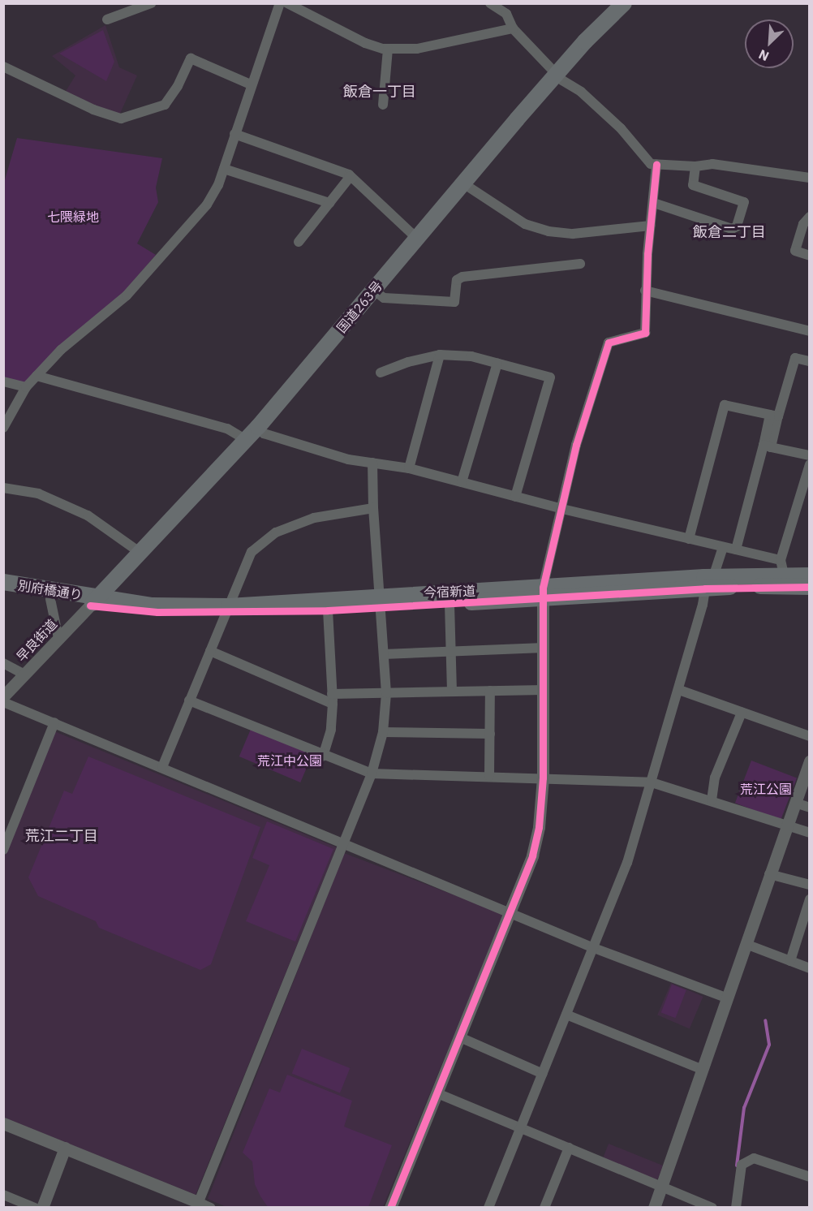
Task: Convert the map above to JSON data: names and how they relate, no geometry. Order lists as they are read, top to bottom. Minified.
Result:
{"streets":{"highway":["国道263号","別府橋通り","今宿新道"],"street":["早良街道"]},"crossings":[["国道263号","別府橋通り"],["国道263号","今宿新道"],["国道263号","早良街道"],["別府橋通り","今宿新道"],["別府橋通り","早良街道"],["今宿新道","早良街道"]],"districts":["飯倉一丁目","飯倉二丁目","荒江二丁目"],"parks":["七隈緑地","荒江中公園","荒江公園"],"north":"bottom left"}
